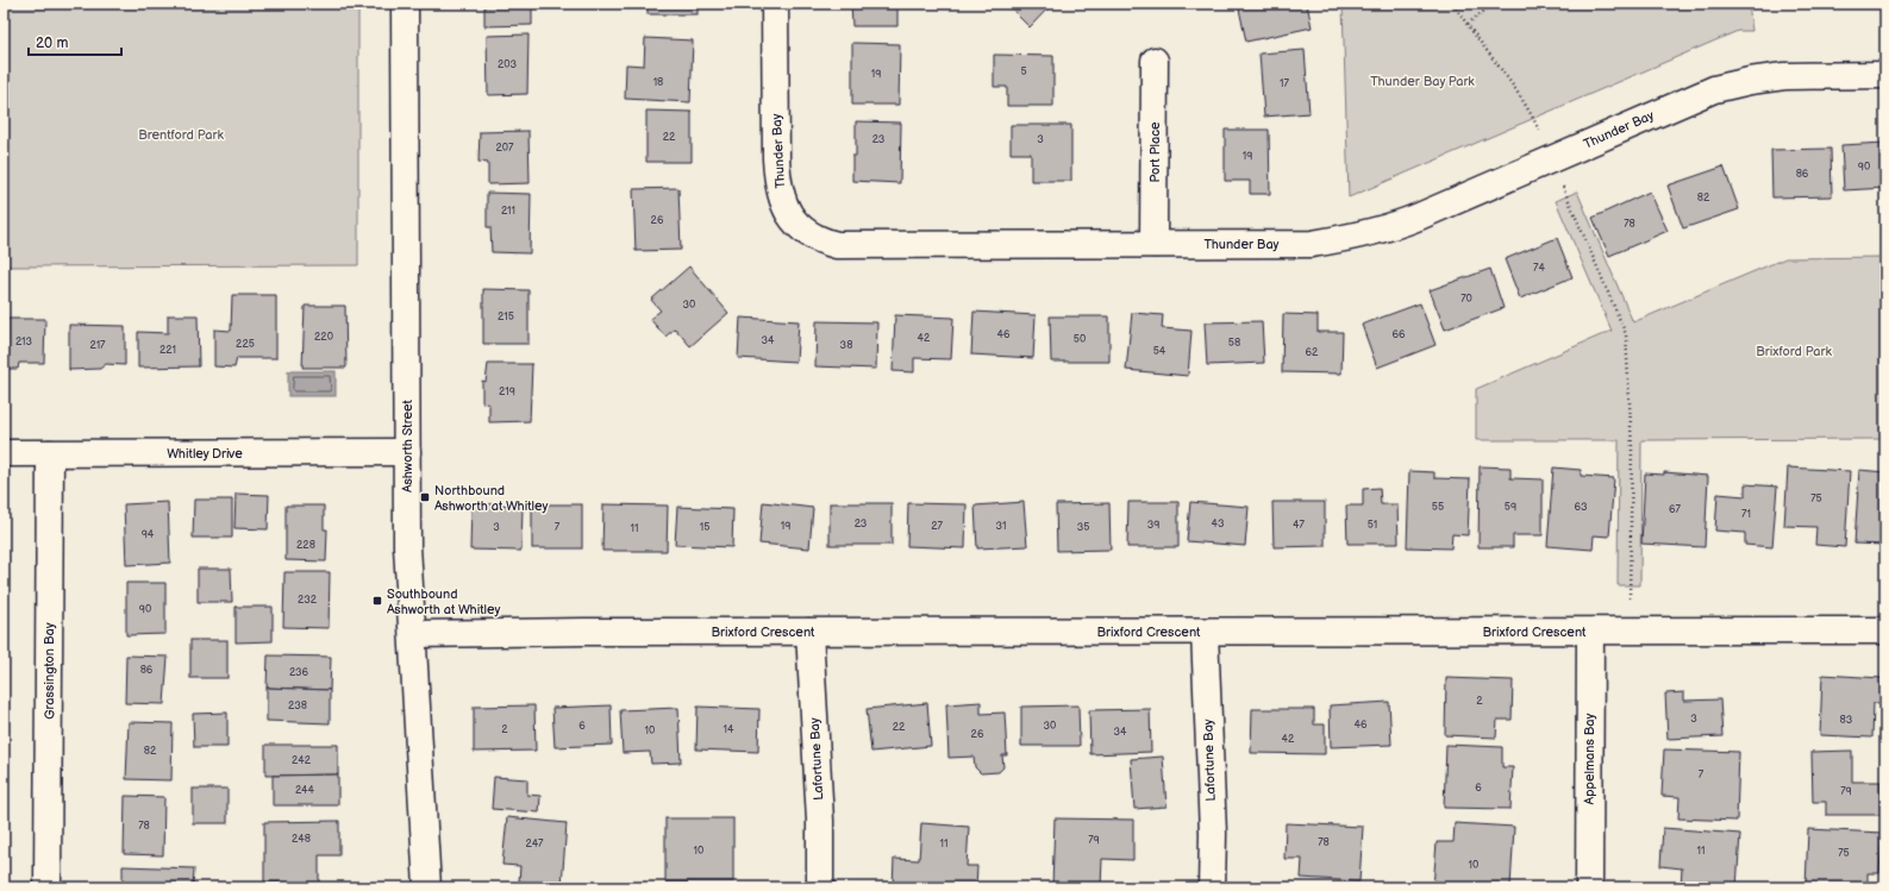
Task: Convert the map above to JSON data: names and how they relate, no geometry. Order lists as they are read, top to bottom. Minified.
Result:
{"streets":{"street":["Thunder Bay","Port Place","Ashworth Street","Whitley Drive","Brixford Crescent","Grassington Bay","Lafortune Bay","Appelmans Bay"]},"crossings":[["Thunder Bay","Port Place"],["Ashworth Street","Whitley Drive"],["Ashworth Street","Brixford Crescent"],["Whitley Drive","Grassington Bay"],["Brixford Crescent","Lafortune Bay"],["Brixford Crescent","Appelmans Bay"]],"parks":["Thunder Bay Park","Brentford Park","Brixford Park"],"places":{"transit":["Northbound Ashworth at Whitley","Southbound Ashworth at Whitley"]},"house_numbers":["203","5","19","18","17","22","23","3","207","19","90","86","82","211","26","78","74","70","30","215","46","66","220","42","50","34","213","58","225","217","38","221","54","62","219","75","55","59","63","67","71","23","43","39","47","51","19","27","31","3","7","15","35","11","94","228","232","90","86","236","2","238","3","83","46","6","30","22","2","14","10","34","26","42","82","242","7","6","244","79","78","248","79","78","247","11","10","11","75","10"],"scale_bar":"20 m"}
